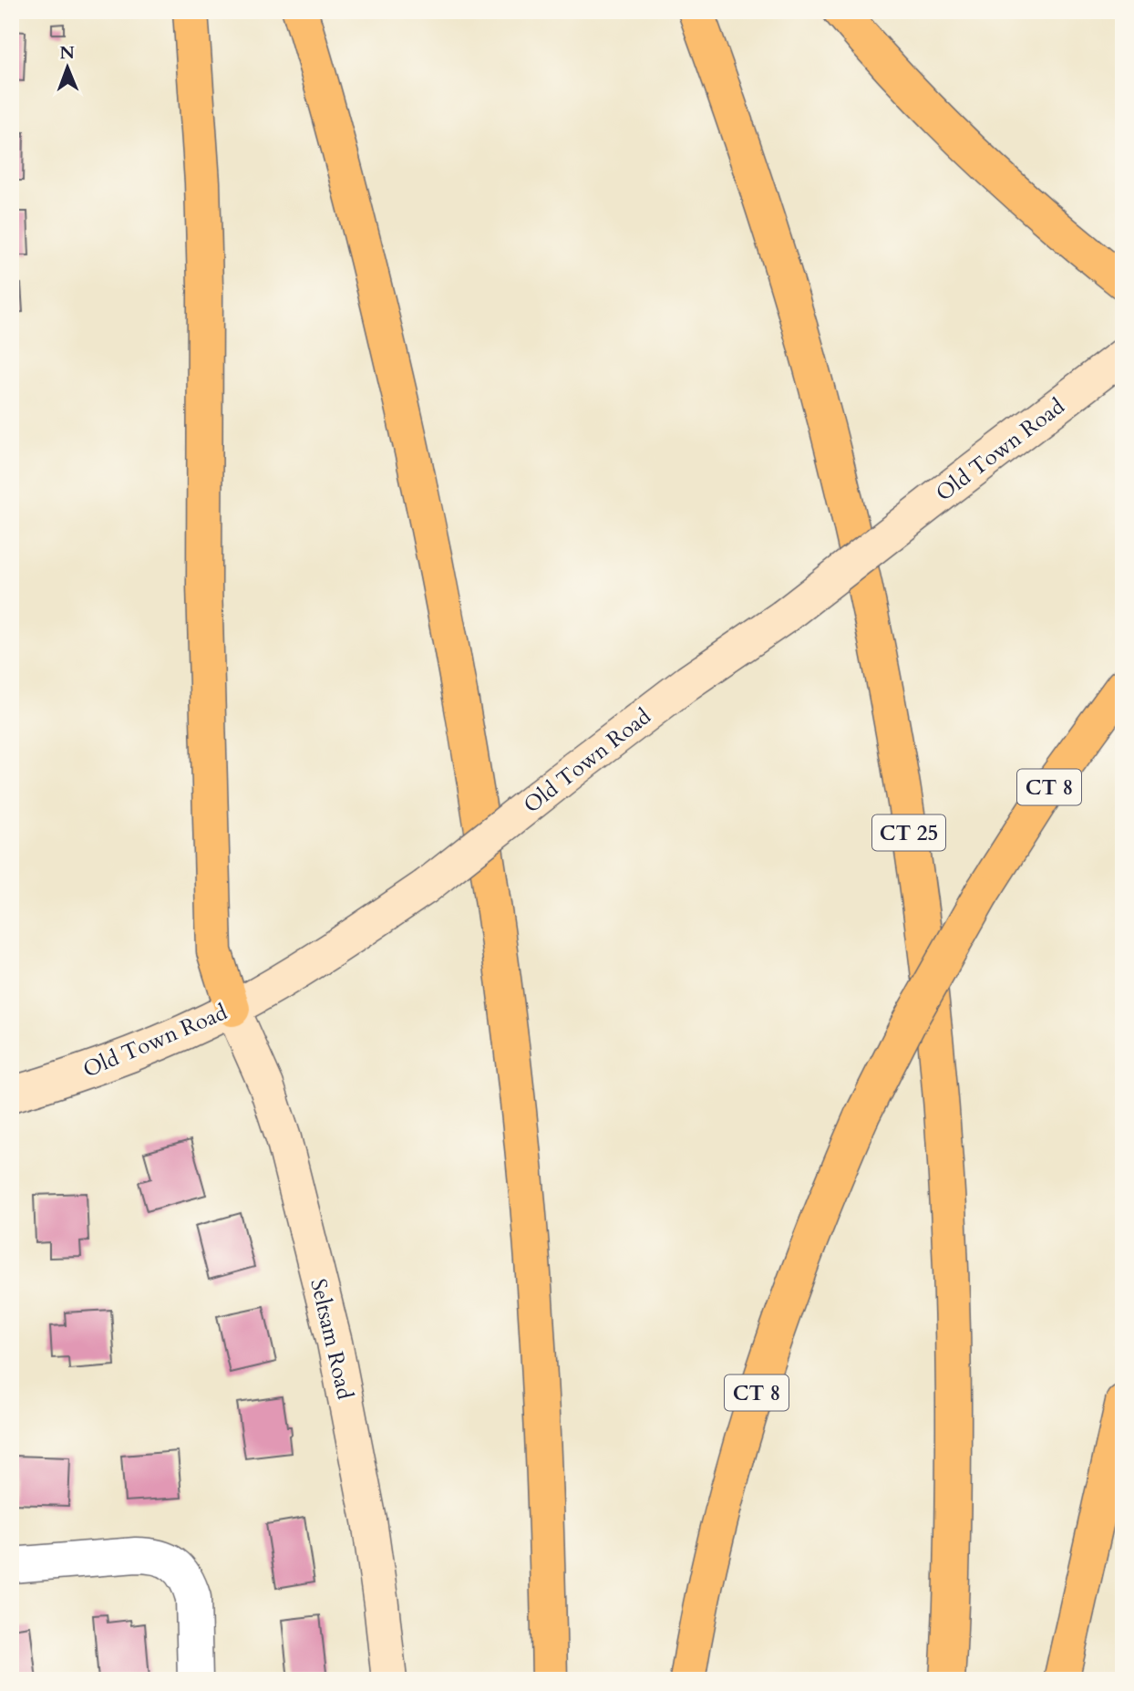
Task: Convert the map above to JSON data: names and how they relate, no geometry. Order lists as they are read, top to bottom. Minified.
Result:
{"streets":{"highway":["CT 8","CT 25"],"main road":["Old Town Road","Seltsam Road"]},"crossings":[["Old Town Road","Seltsam Road"]],"north":"top"}
